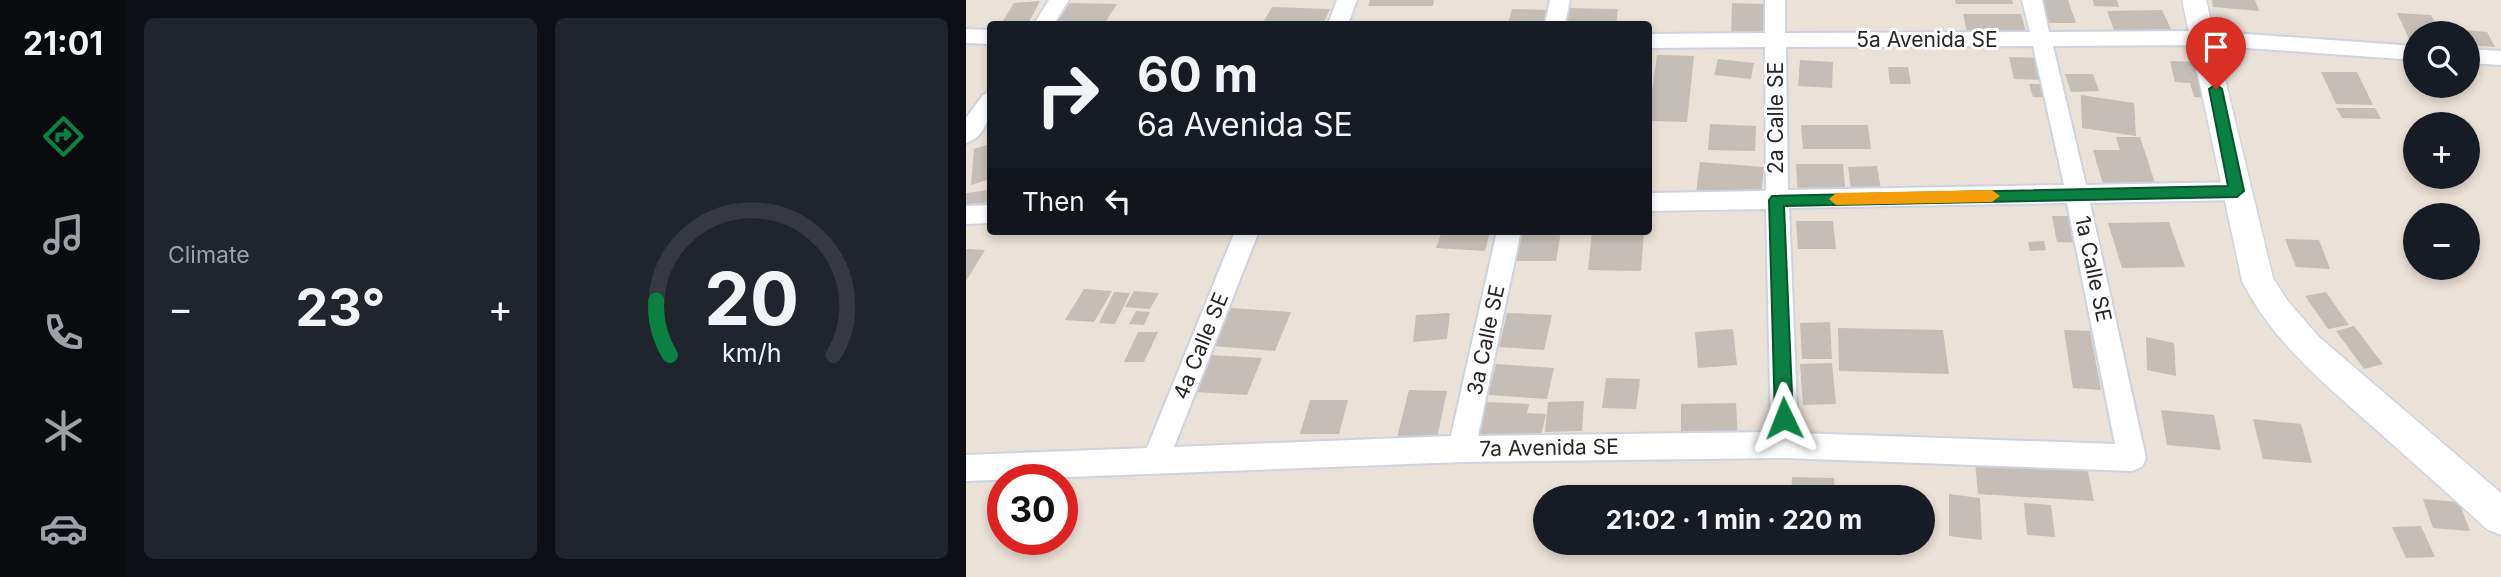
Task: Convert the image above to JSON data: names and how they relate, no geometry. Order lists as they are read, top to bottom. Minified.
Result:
{"streets":{"street":["5a Avenida SE","2a Calle SE","1a Calle SE","3a Calle SE","4a Calle SE","7a Avenida SE"]},"crossings":[["5a Avenida SE","2a Calle SE"],["5a Avenida SE","1a Calle SE"],["2a Calle SE","7a Avenida SE"],["1a Calle SE","7a Avenida SE"],["3a Calle SE","7a Avenida SE"],["4a Calle SE","7a Avenida SE"]],"page":{"tabs":"21:01","tile":"Climate","map_buttons":["+","−"],"turn":["60 m","6a Avenida SE"],"then":"Then","heat":["−","23°","+"],"limit":"30","trip":"21:02 · 1 min · 220 m","gauge":["20","km/h"]}}
